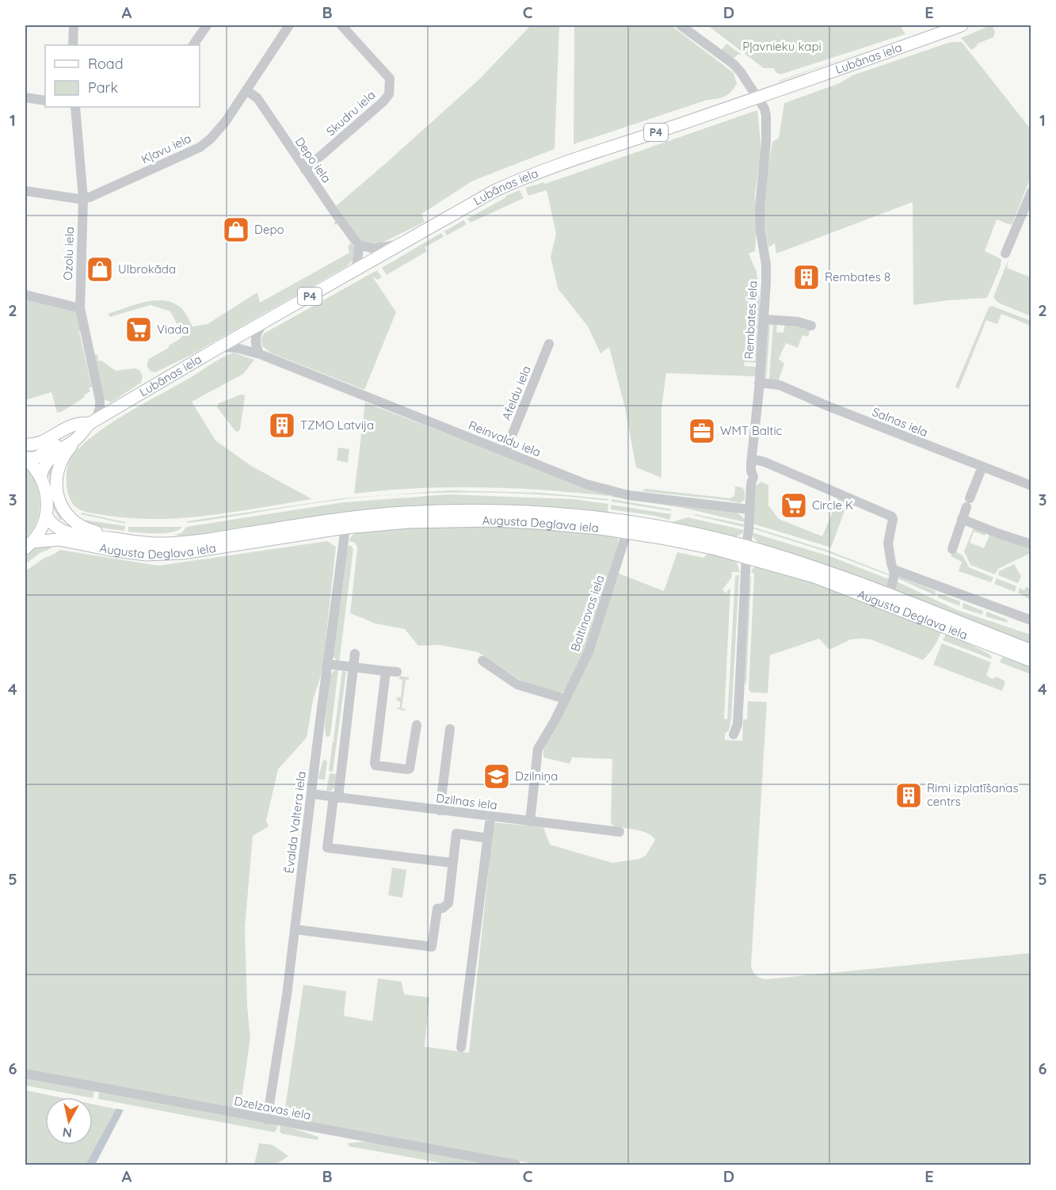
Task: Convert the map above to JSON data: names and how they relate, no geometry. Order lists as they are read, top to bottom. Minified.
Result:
{"streets":{"main road":["Lubānas iela","P4","Augusta Deglava iela"],"street":["Skudru iela","Kļavu iela","Depo iela","Ozolu iela","Rembates iela","Afeldu iela","Salnas iela","Reinvaldu iela","Baltinavas iela","Dzilnas iela","Ēvalda Valtera iela","Dzelzavas iela"]},"crossings":[["Lubānas iela","P4"],["Lubānas iela","Ozolu iela"],["Lubānas iela","Rembates iela"],["Lubānas iela","Reinvaldu iela"],["Skudru iela","Depo iela"],["P4","Ozolu iela"],["P4","Augusta Deglava iela"],["Kļavu iela","Depo iela"],["Kļavu iela","Ozolu iela"],["Rembates iela","Salnas iela"],["Rembates iela","Reinvaldu iela"],["Rembates iela","Augusta Deglava iela"],["Afeldu iela","Reinvaldu iela"],["Augusta Deglava iela","Baltinavas iela"],["Augusta Deglava iela","Ēvalda Valtera iela"],["Baltinavas iela","Dzilnas iela"],["Dzilnas iela","Ēvalda Valtera iela"],["Ēvalda Valtera iela","Dzelzavas iela"]],"parks":["Pļavnieku kapi"],"places":{"shop":["Depo","Ulbrokāda"],"building":["Rembates 8","TZMO Latvija","Rimi izplatīšanas centrs"],"supermarket":["Viada","Circle K"],"office":["WMT Baltic"],"school or university":["Dzilniņa"]},"legend":["Road","Park"],"north":"bottom","grid":{"columns":["A","B","C","D","E"],"rows":["1","2","3","4","5","6"]}}
